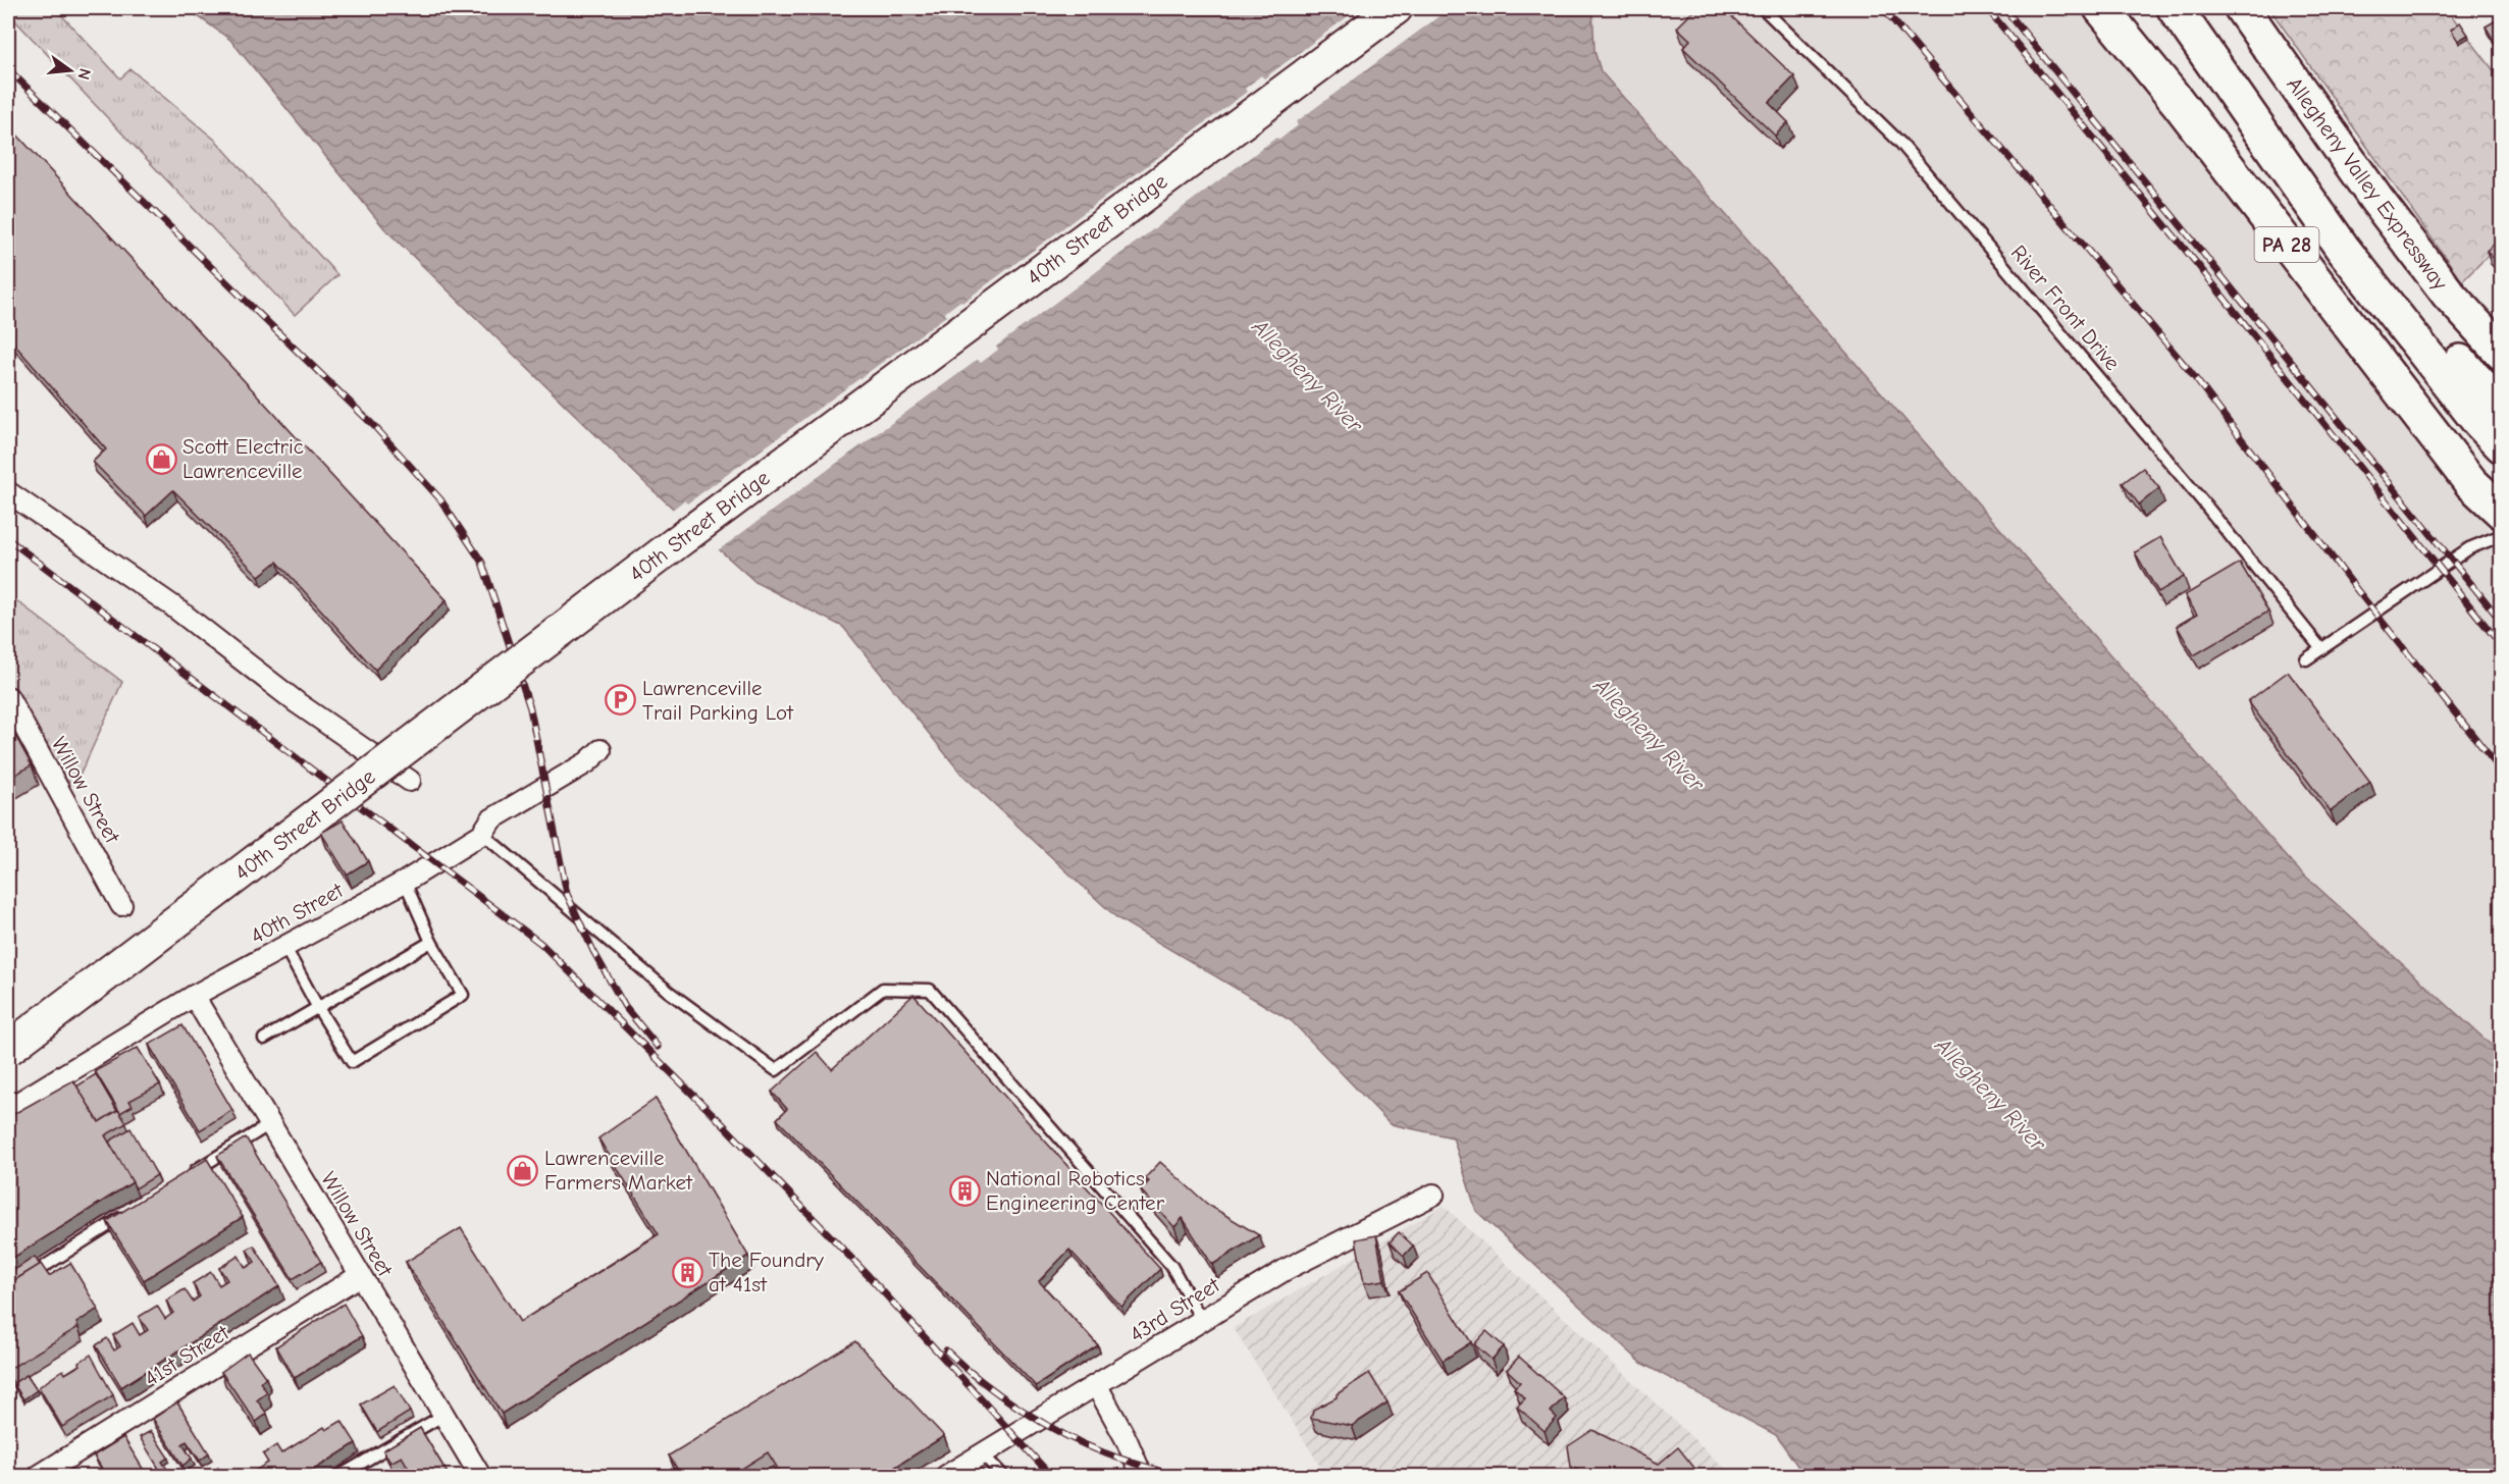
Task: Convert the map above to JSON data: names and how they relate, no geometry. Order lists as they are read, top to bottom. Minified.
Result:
{"streets":{"highway":["Allegheny Valley Expressway","PA 28"],"main road":["40th Street Bridge"],"street":["Willow Street","40th Street","43rd Street","41st Street"],"lane":["River Front Drive"]},"crossings":[["Willow Street","40th Street"],["Willow Street","41st Street"]],"water":["Allegheny River"],"places":{"shop":["Scott Electric Lawrenceville","Lawrenceville Farmers Market"],"parking":["Lawrenceville Trail Parking Lot"],"building":["National Robotics Engineering Center","The Foundry at 41st"]},"north":"right"}
